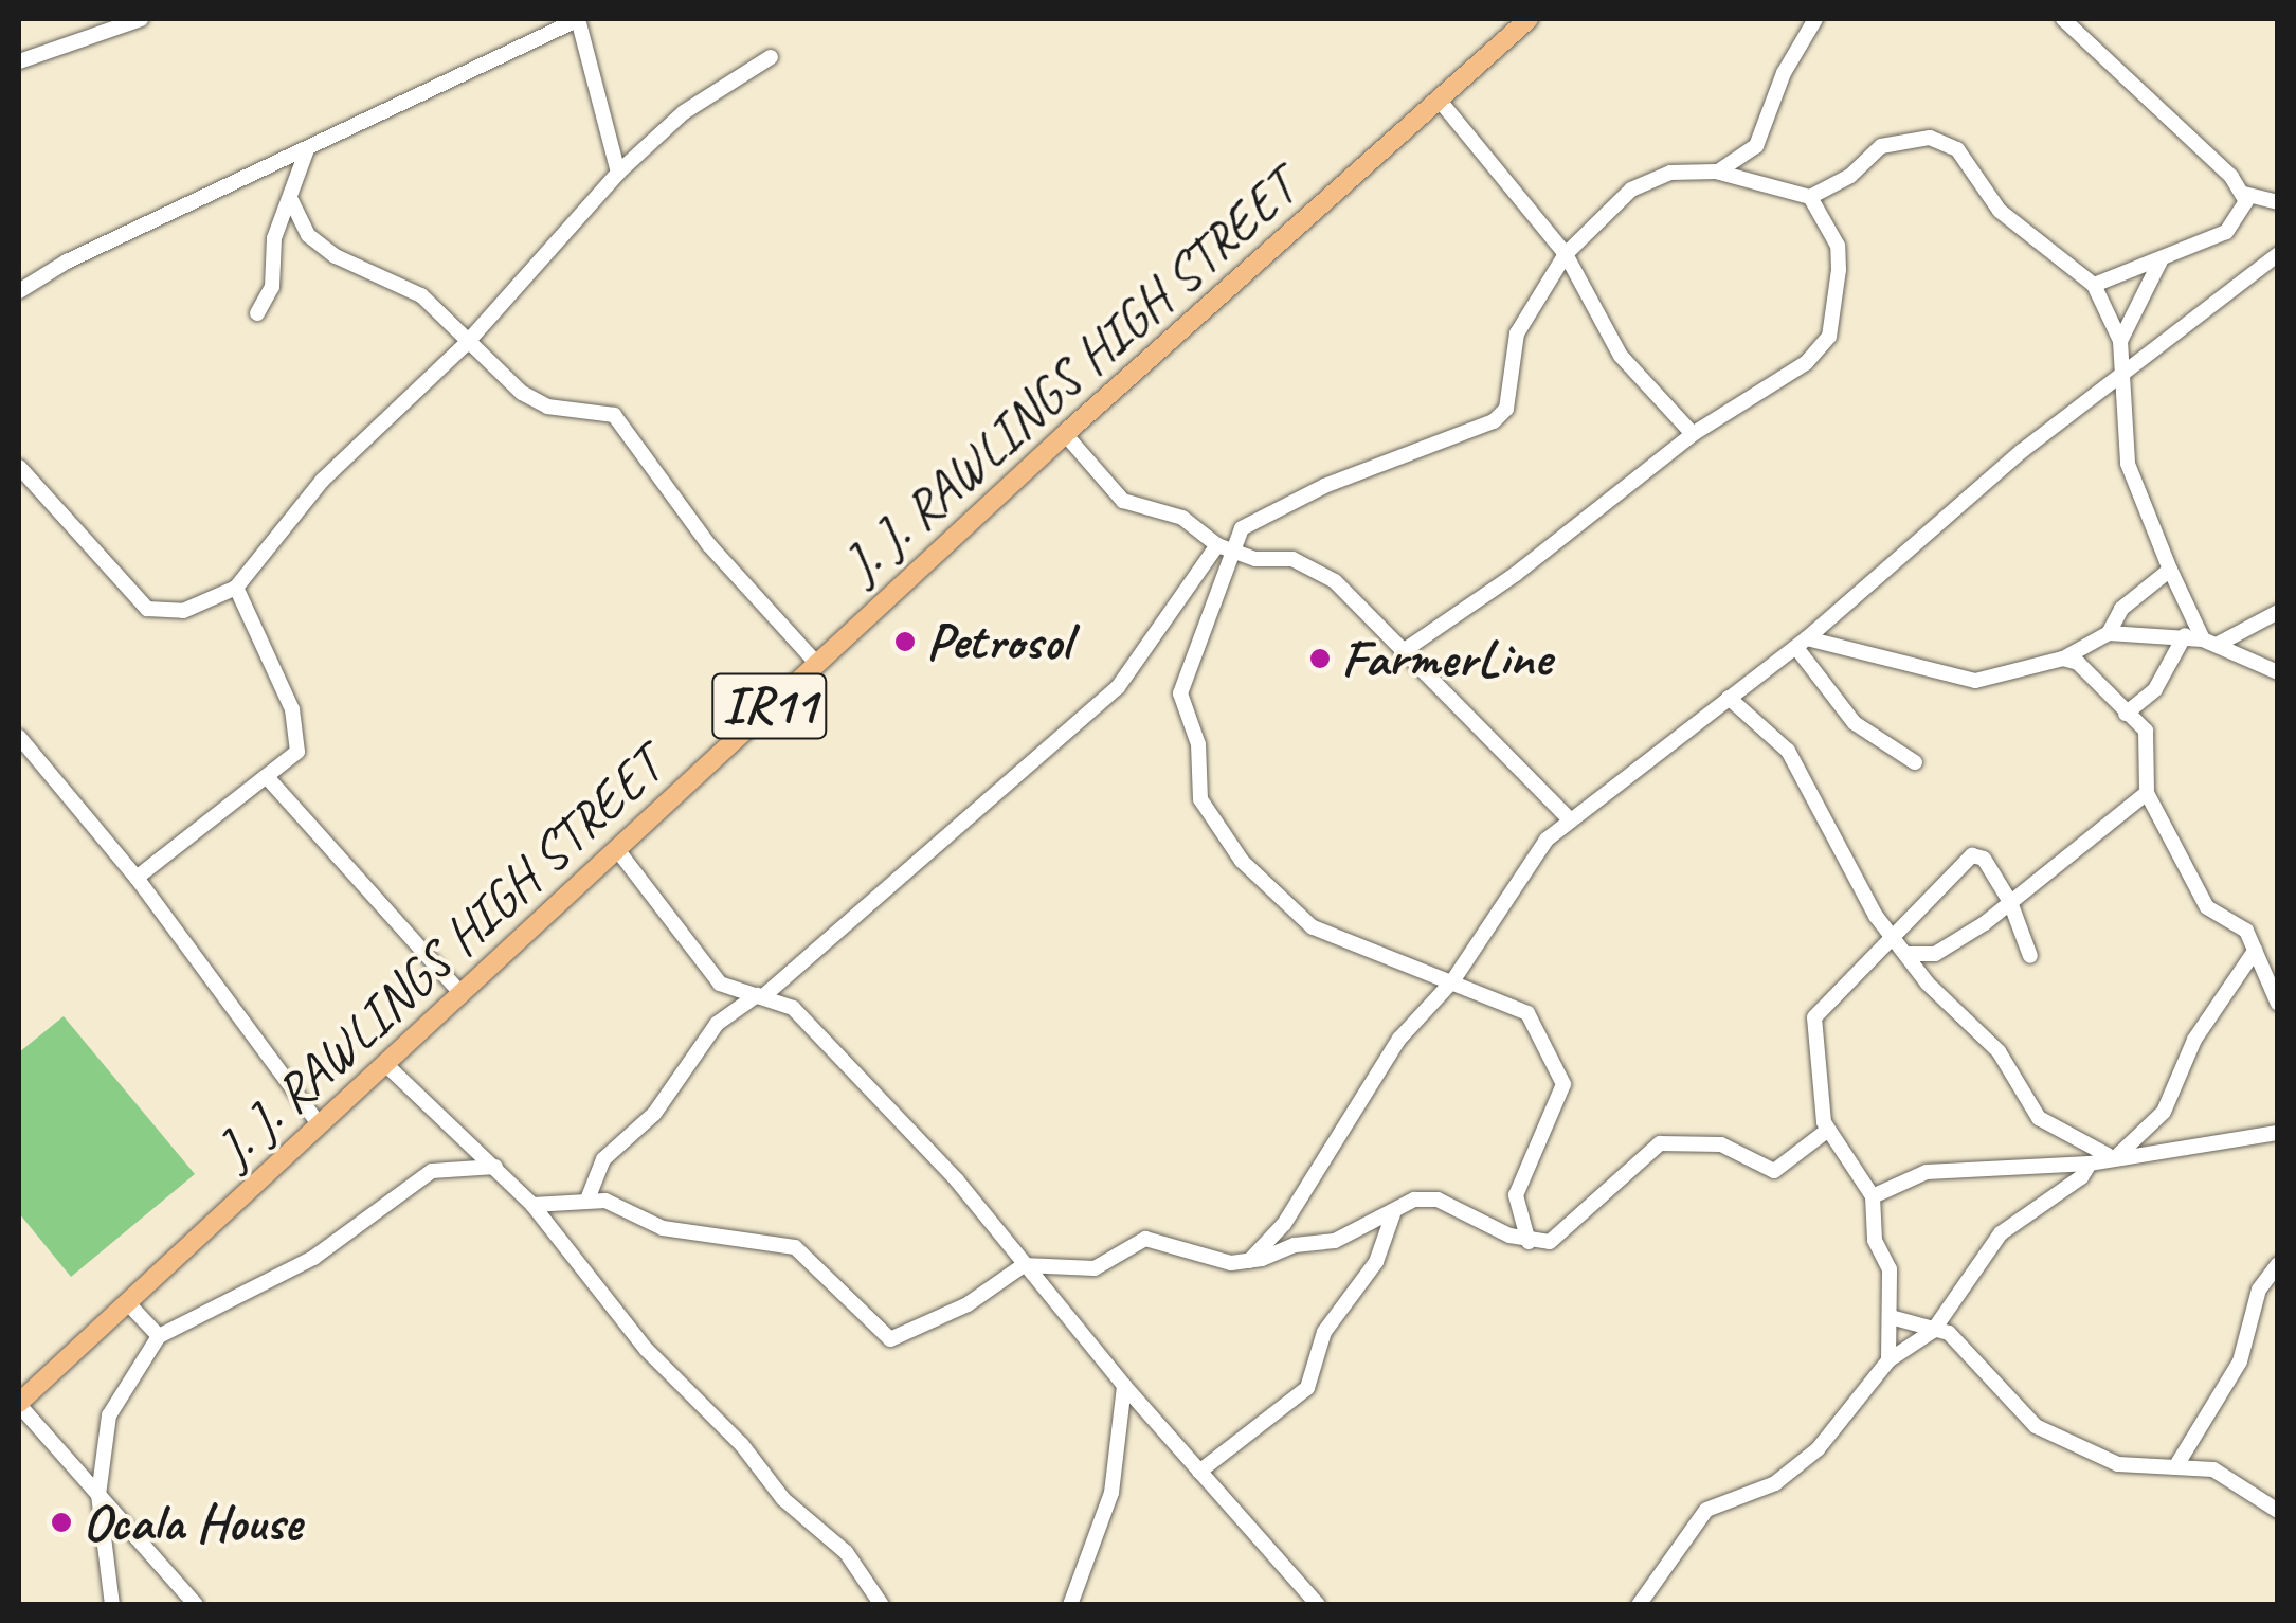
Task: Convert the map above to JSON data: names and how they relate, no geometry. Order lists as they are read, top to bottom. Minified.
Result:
{"streets":{"main road":["J. J. RAWLINGS HIGH STREET","IR11"]},"places":["Petrosol","FarmerLine","Ocala House"]}
